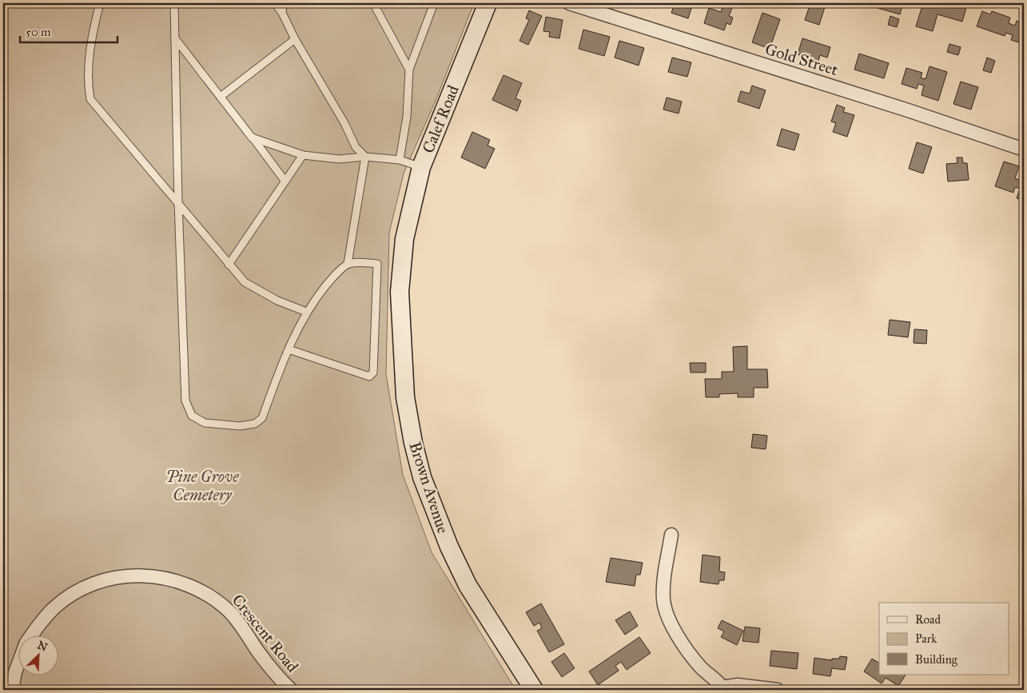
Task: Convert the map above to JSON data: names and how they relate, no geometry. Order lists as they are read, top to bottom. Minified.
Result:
{"streets":{"main road":["Calef Road","Brown Avenue"],"street":["Gold Street","Crescent Road"]},"crossings":[["Calef Road","Brown Avenue"]],"parks":["Pine Grove Cemetery"],"legend":["Road","Park","Building"],"scale_bar":"50 m","north":"top right"}
